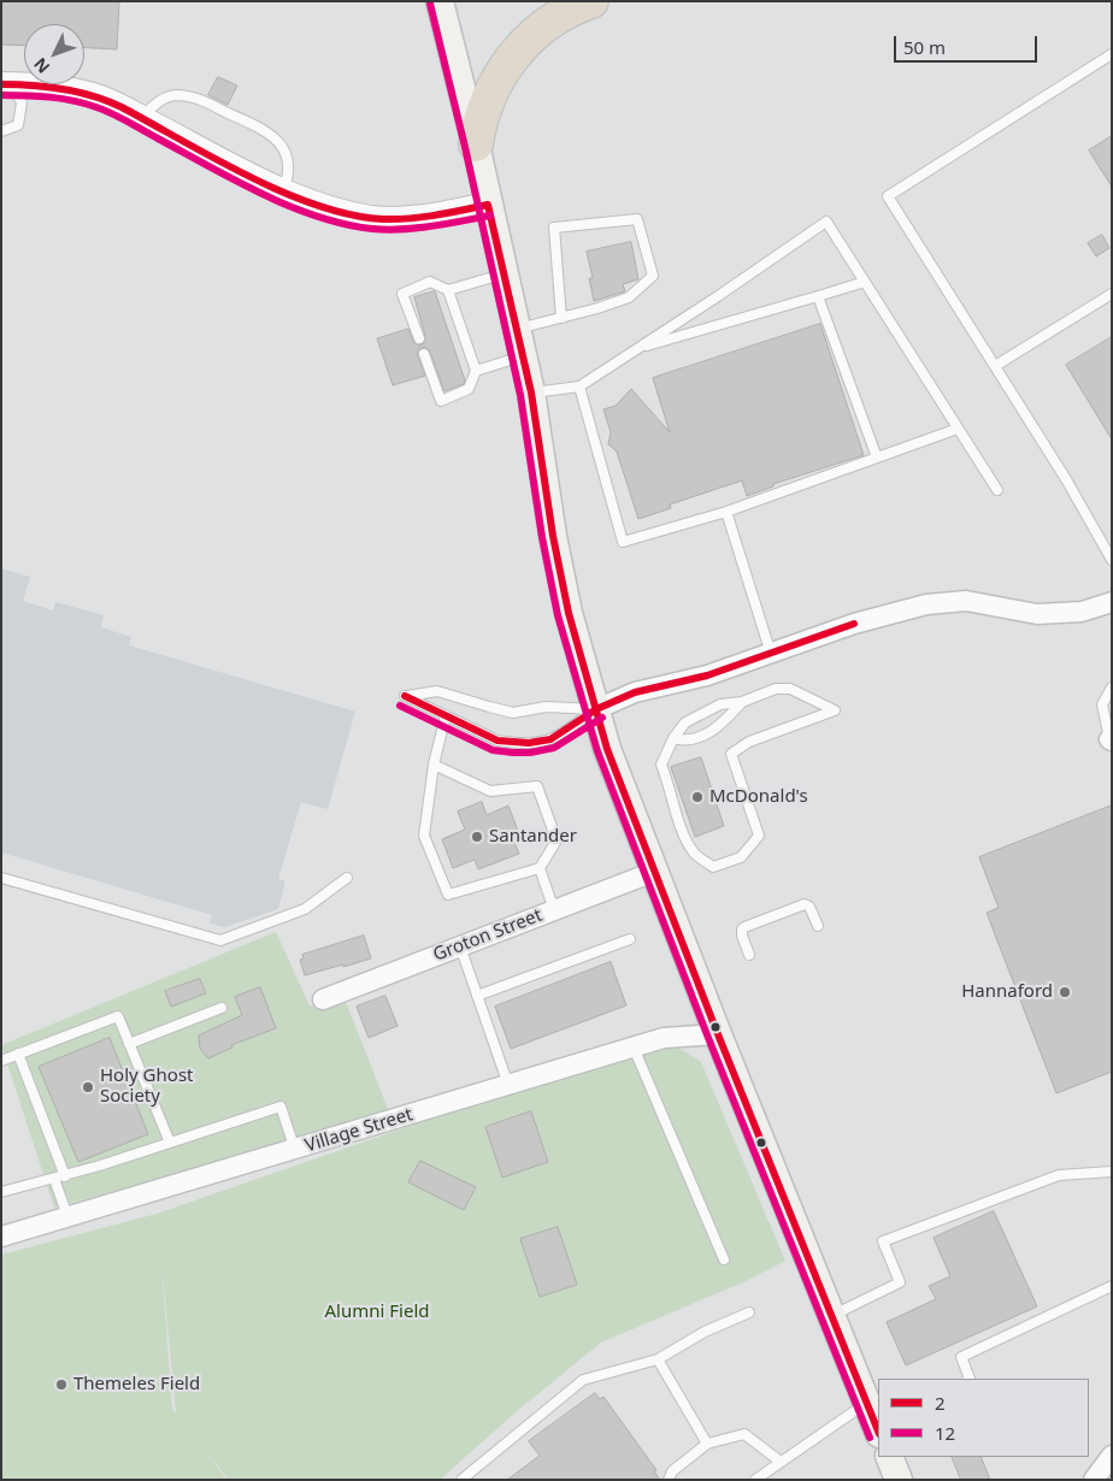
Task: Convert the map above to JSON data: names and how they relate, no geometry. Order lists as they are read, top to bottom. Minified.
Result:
{"streets":{"street":["Groton Street","Village Street"]},"parks":["Alumni Field"],"places":["McDonald's","Santander","Hannaford","Holy Ghost Society","Themeles Field"],"lines":["transit line 12","transit line 2"],"legend":["2","12"],"scale_bar":"50 m","north":"bottom left"}
